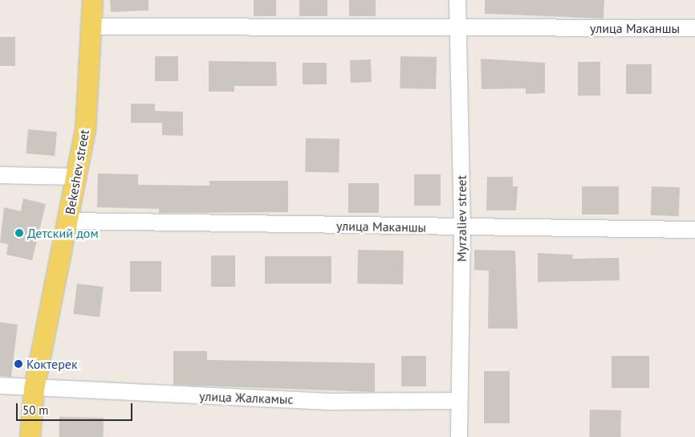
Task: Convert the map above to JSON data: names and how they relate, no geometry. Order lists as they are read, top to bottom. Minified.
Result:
{"streets":{"main road":["Bekeshev street"],"street":["улица Маканшы","Myrzaliev street","улица Жалкамыс"]},"crossings":[["улица Маканшы","Bekeshev street"],["улица Маканшы","Myrzaliev street"],["Bekeshev street","улица Жалкамыс"],["Myrzaliev street","улица Жалкамыс"]],"places":["Детский дом","Коктерек"],"scale_bar":"50 m"}
